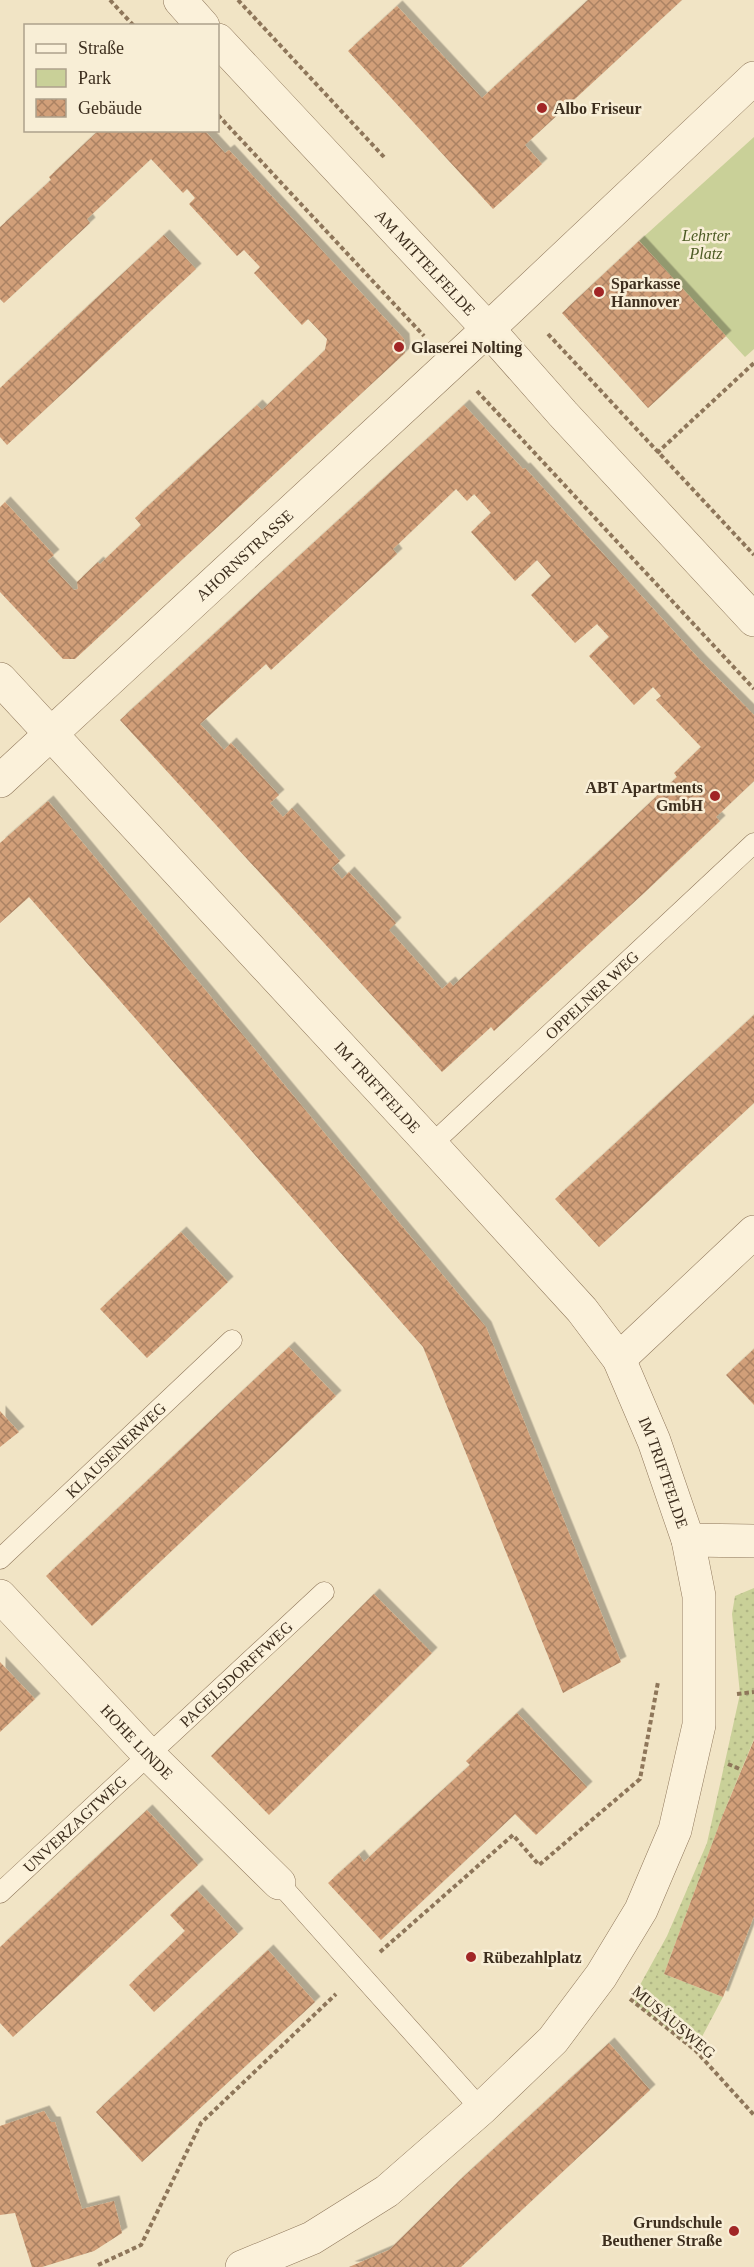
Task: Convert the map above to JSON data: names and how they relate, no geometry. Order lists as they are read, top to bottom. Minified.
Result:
{"streets":{"street":["AM MITTELFELDE","AHORNSTRASSE","IM TRIFTFELDE","HOHE LINDE"],"lane":["OPPELNER WEG","KLAUSENERWEG","PAGELSDORFFWEG","UNVERZAGTWEG"],"path":["MUSÄUSWEG"]},"crossings":[["AM MITTELFELDE","AHORNSTRASSE"],["AHORNSTRASSE","IM TRIFTFELDE"],["OPPELNER WEG","IM TRIFTFELDE"],["PAGELSDORFFWEG","HOHE LINDE"],["PAGELSDORFFWEG","UNVERZAGTWEG"],["HOHE LINDE","UNVERZAGTWEG"]],"parks":["Lehrter Platz"],"places":["Albo Friseur","Sparkasse Hannover","Glaserei Nolting","ABT Apartments GmbH","Rübezahlplatz","Grundschule Beuthener Straße"],"legend":["Straße","Park","Gebäude"]}
